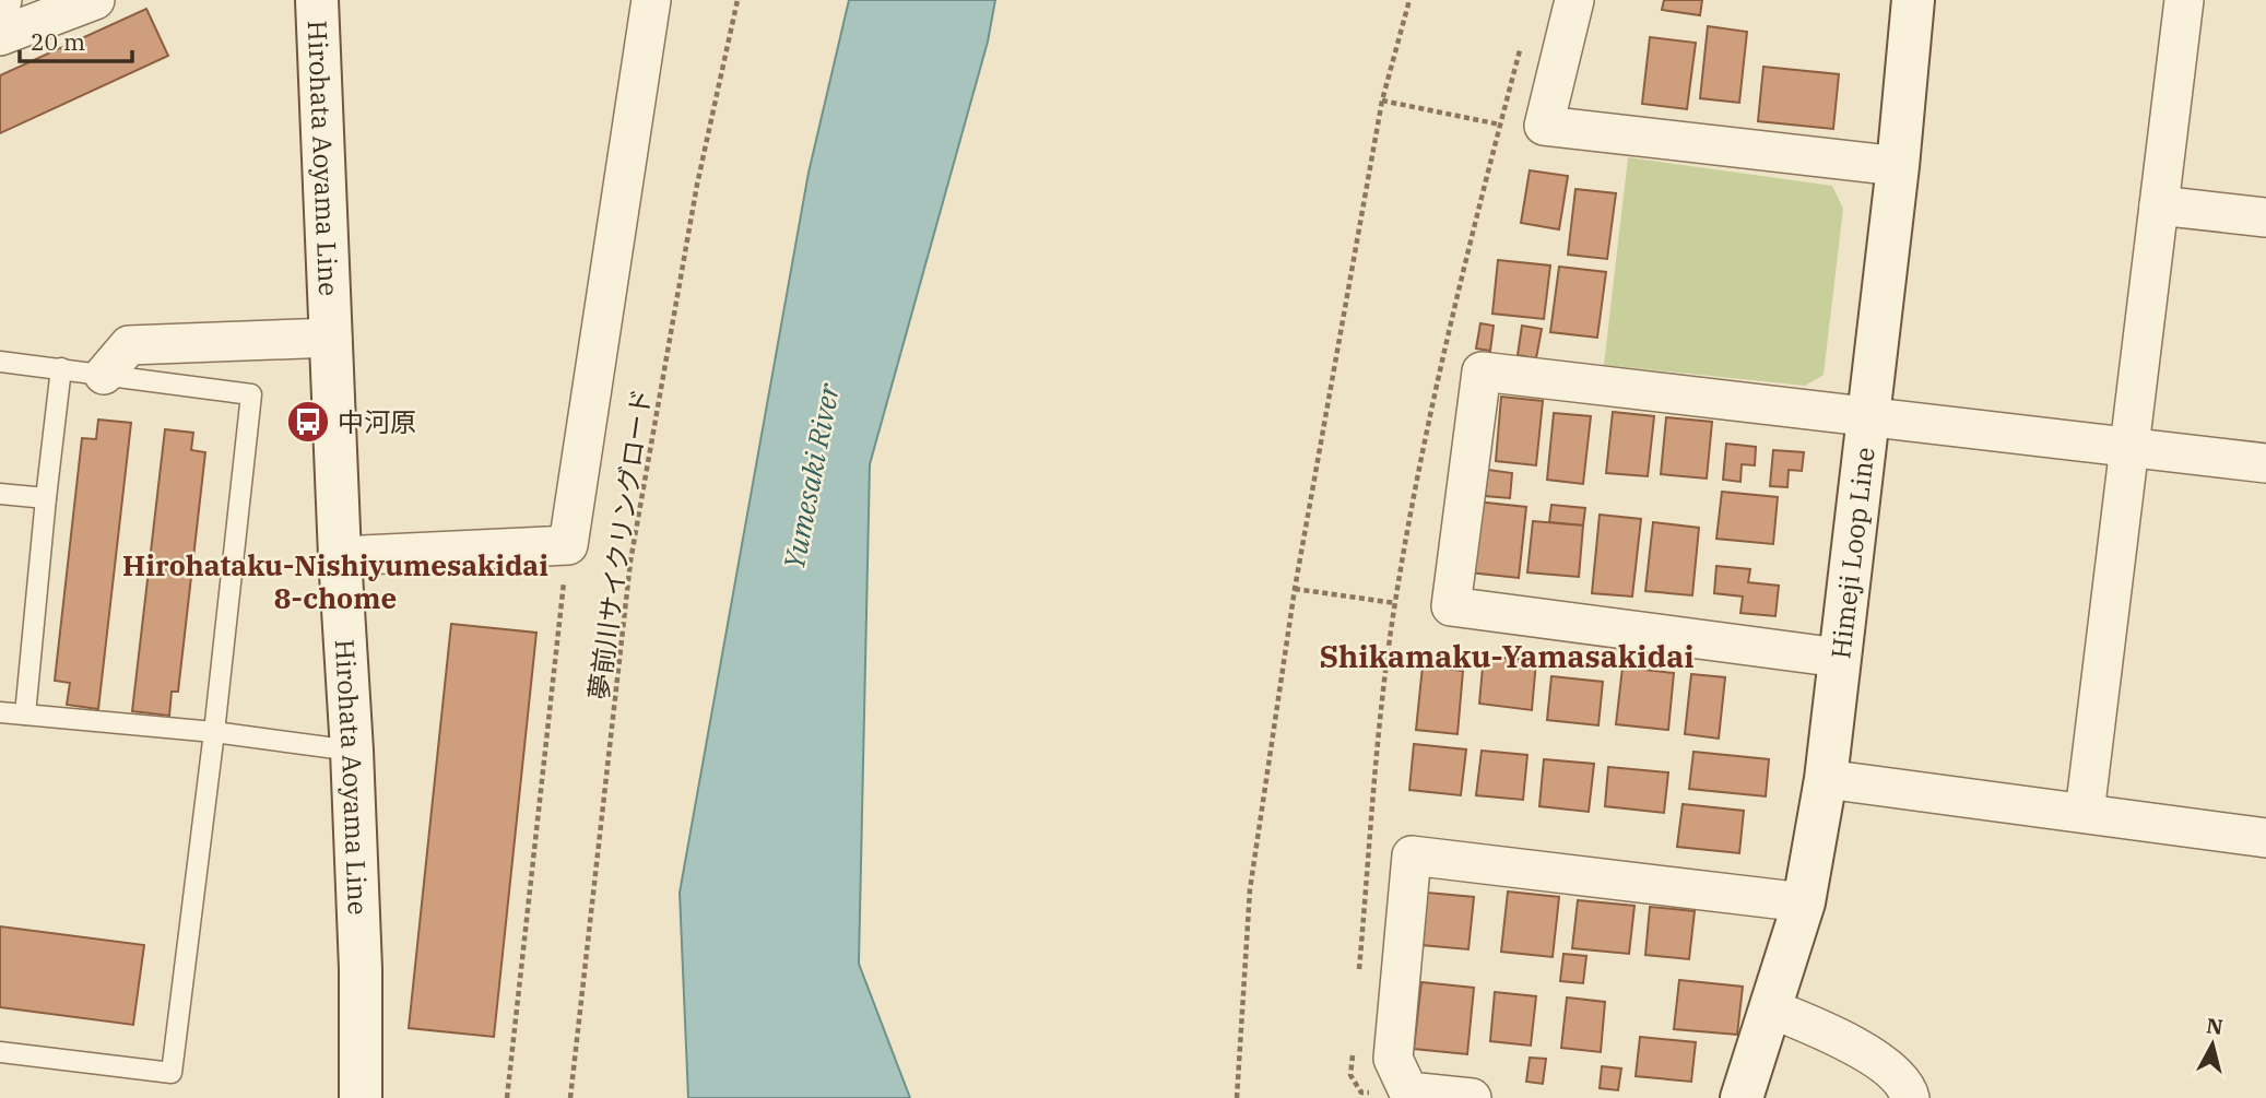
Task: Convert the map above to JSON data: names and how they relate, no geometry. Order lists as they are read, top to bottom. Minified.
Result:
{"streets":{"main road":["Hirohata Aoyama Line","Himeji Loop Line"],"path":["夢前川サイクリングロード"]},"districts":["Hirohataku-Nishiyumesakidai 8-chome","Shikamaku-Yamasakidai"],"water":["Yumesaki River"],"places":{"bus stop":["中河原"]},"scale_bar":"20 m","north":"top"}
